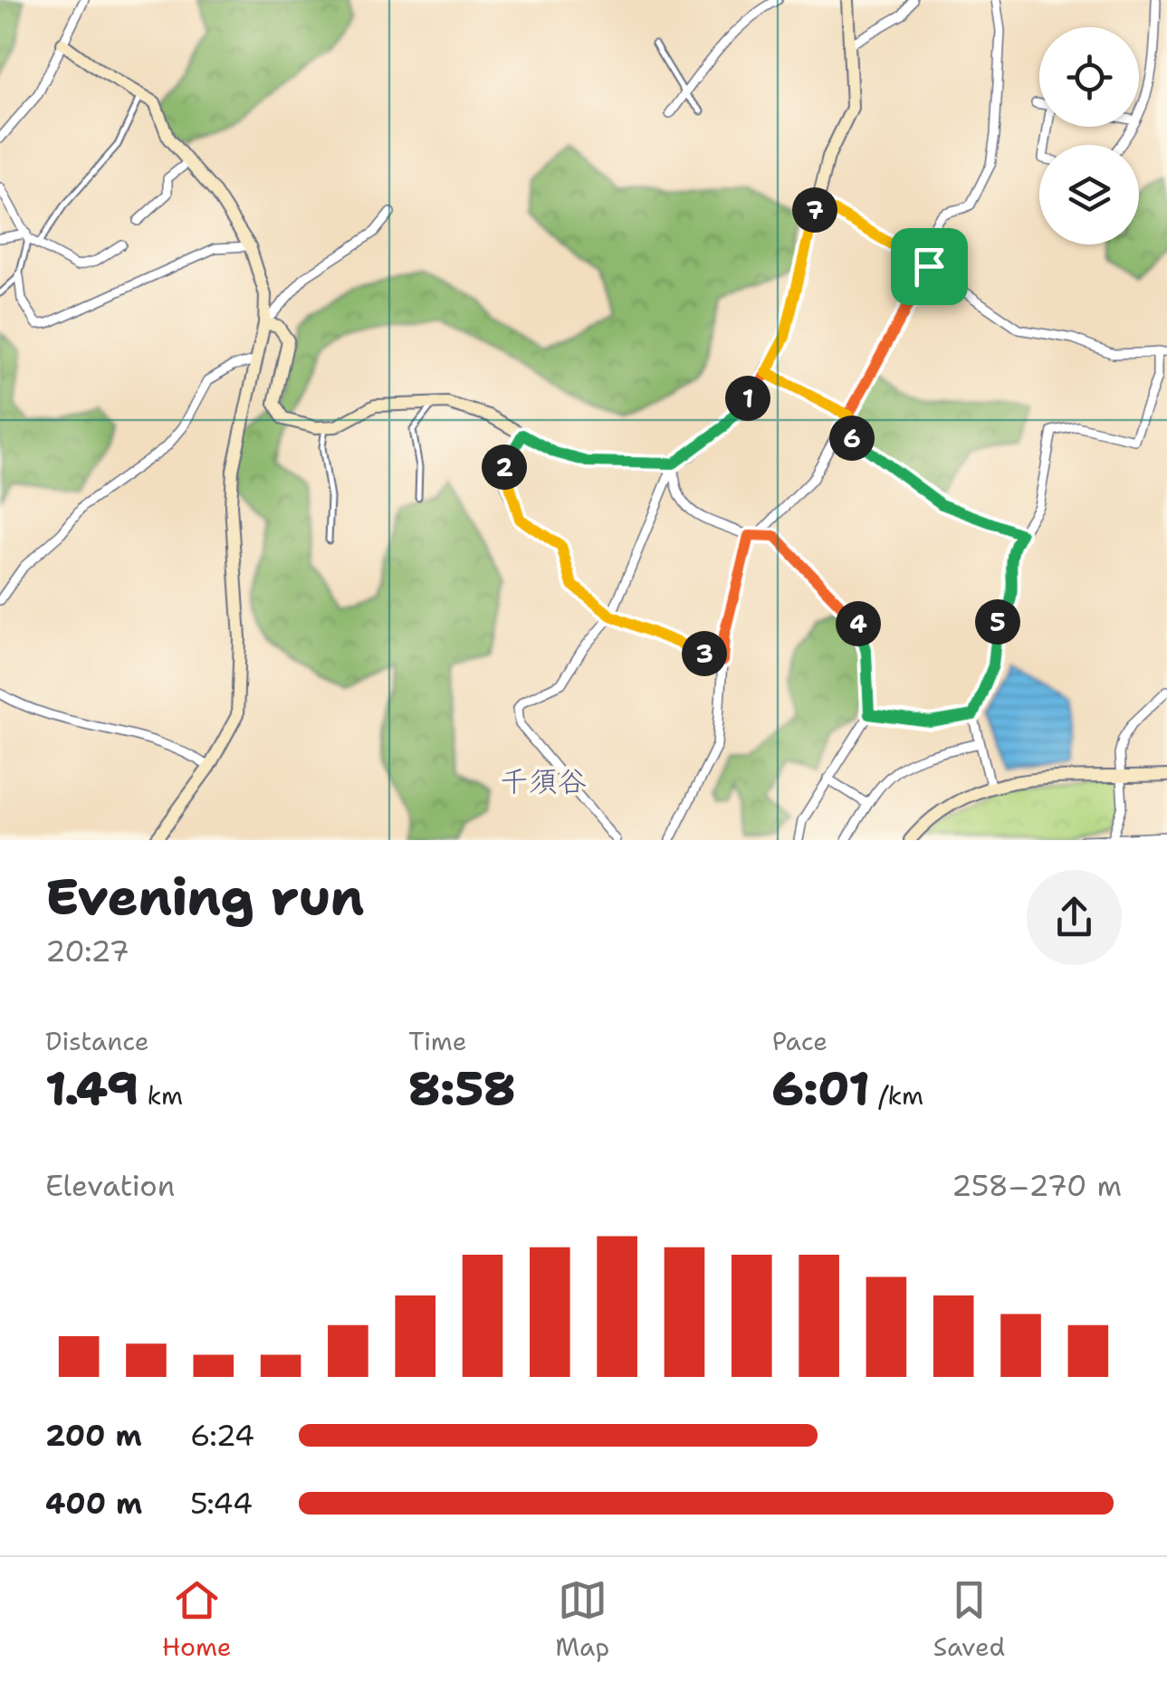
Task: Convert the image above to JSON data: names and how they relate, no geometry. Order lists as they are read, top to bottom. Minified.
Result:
{"districts":["千須谷"],"page":{"pins":["7","1","6","2","5","4","3"],"heading":["Evening run","20:27"],"stats":[["Distance","1.49 km"],["Time","8:58"],["Pace","6:01 /km"]],"chart":["Elevation","258–270 m"],"list":[{"name":"200 m","note":"6:24"},{"name":"400 m","note":"5:44"}],"tabs":["Home","Map","Saved"]}}
